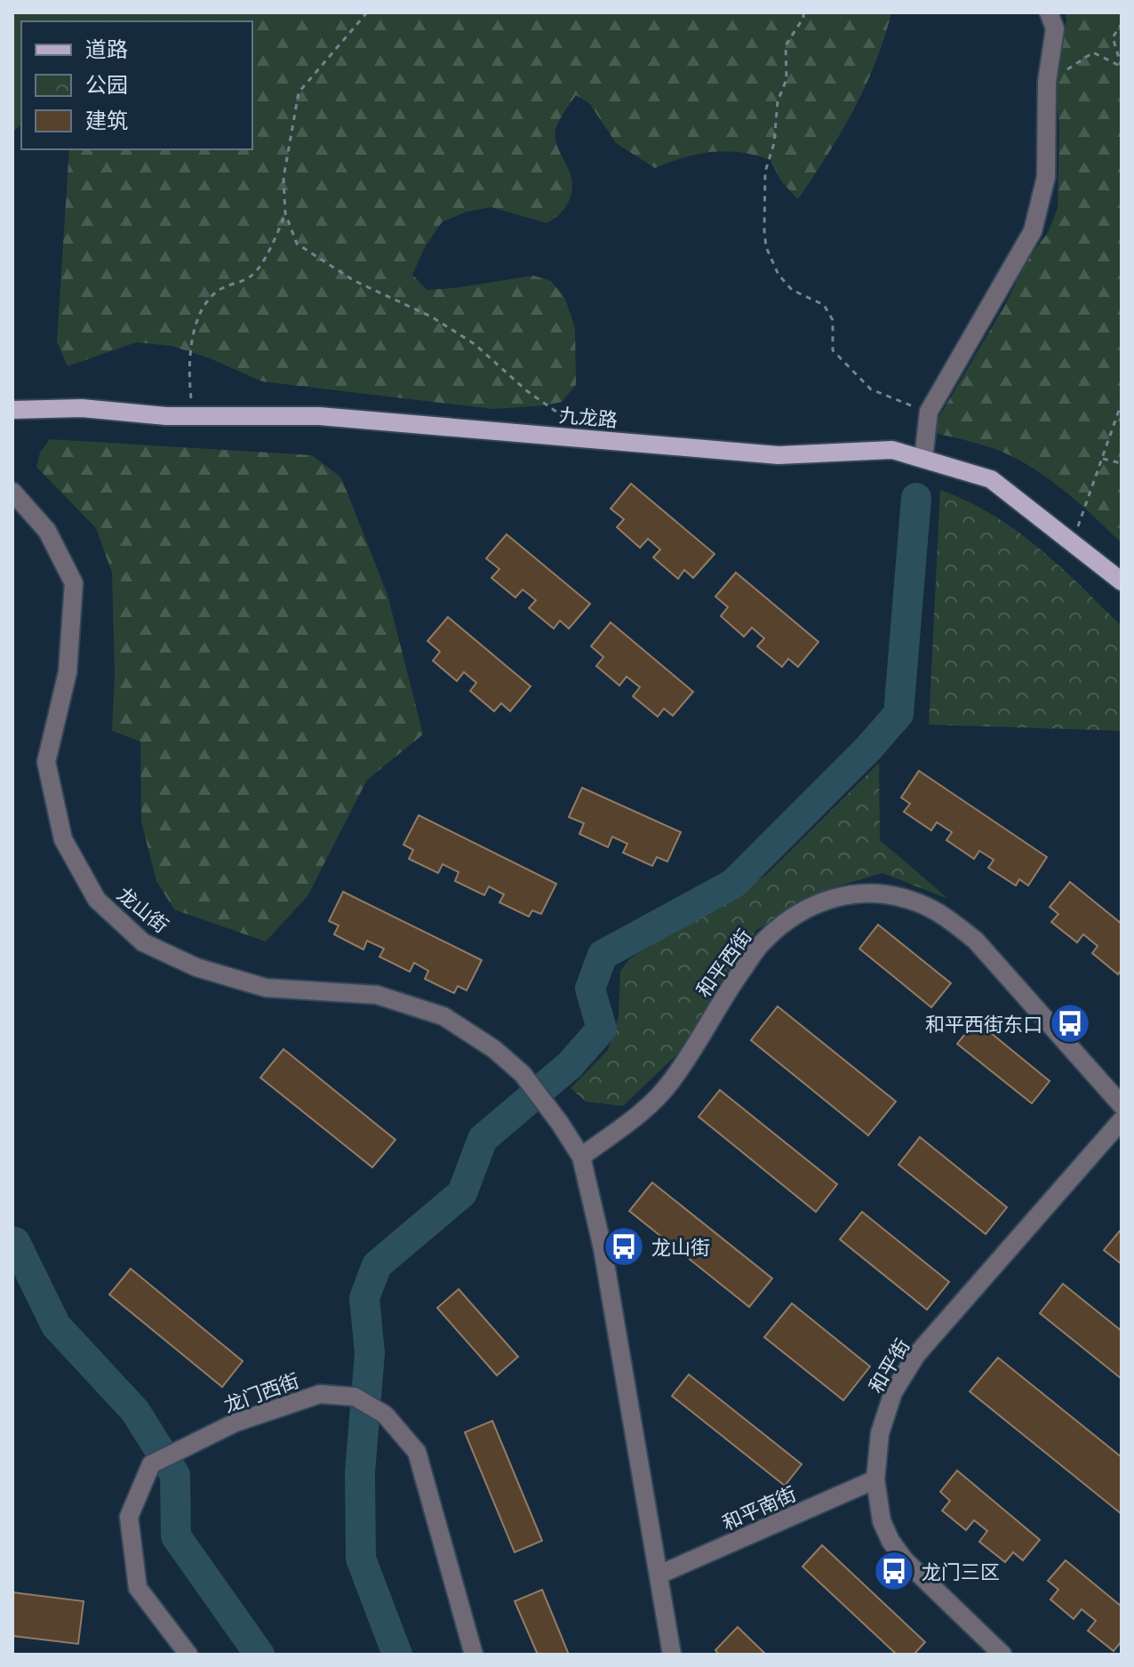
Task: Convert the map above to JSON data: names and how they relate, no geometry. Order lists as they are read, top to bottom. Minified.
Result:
{"streets":{"main road":["九龙路"],"street":["龙山街","和平西街","和平街","龙门西街","和平南街"]},"crossings":[["龙山街","和平西街"],["龙山街","和平南街"],["和平街","和平南街"]],"places":{"bus stop":["和平西街东口","龙山街","龙门三区"]},"legend":["道路","公园","建筑"]}
